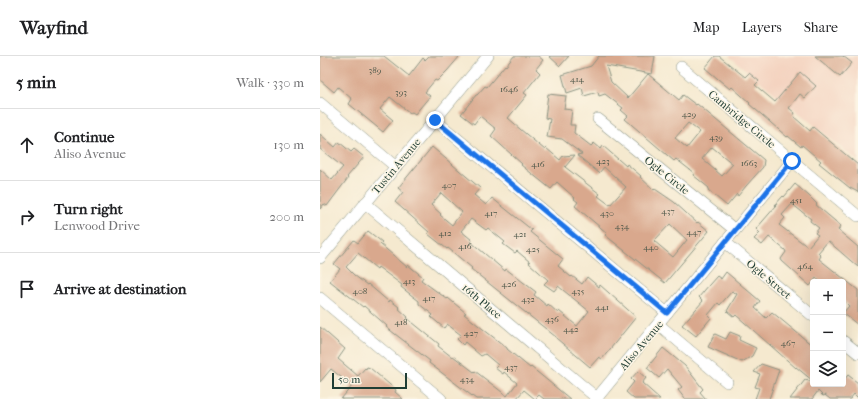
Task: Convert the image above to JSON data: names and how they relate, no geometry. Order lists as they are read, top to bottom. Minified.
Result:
{"streets":{"street":["Cambridge Circle","Tustin Avenue","Ogle Circle","Ogle Street","16th Place","Aliso Avenue"]},"crossings":[["Cambridge Circle","Aliso Avenue"],["Tustin Avenue","16th Place"],["Ogle Circle","Aliso Avenue"],["Ogle Street","Aliso Avenue"],["16th Place","Aliso Avenue"]],"house_numbers":["389","414","1646","393","429","439","423","1663","416","407","451","437","417","430","434","447","412","421","416","440","425","464","413","426","408","435","417","432","441","436","418","442","427","467","437","434"],"scale_bar":"50 m","page":{"header":"Wayfind","nav":["Map","Layers","Share"],"heading":["5 min","Walk · 330 m"],"list":[["Continue","Aliso Avenue","130 m"],["Turn right","Lenwood Drive","200 m"],"Arrive at destination"],"map_buttons":["+","−"],"scale":"50 m"}}
